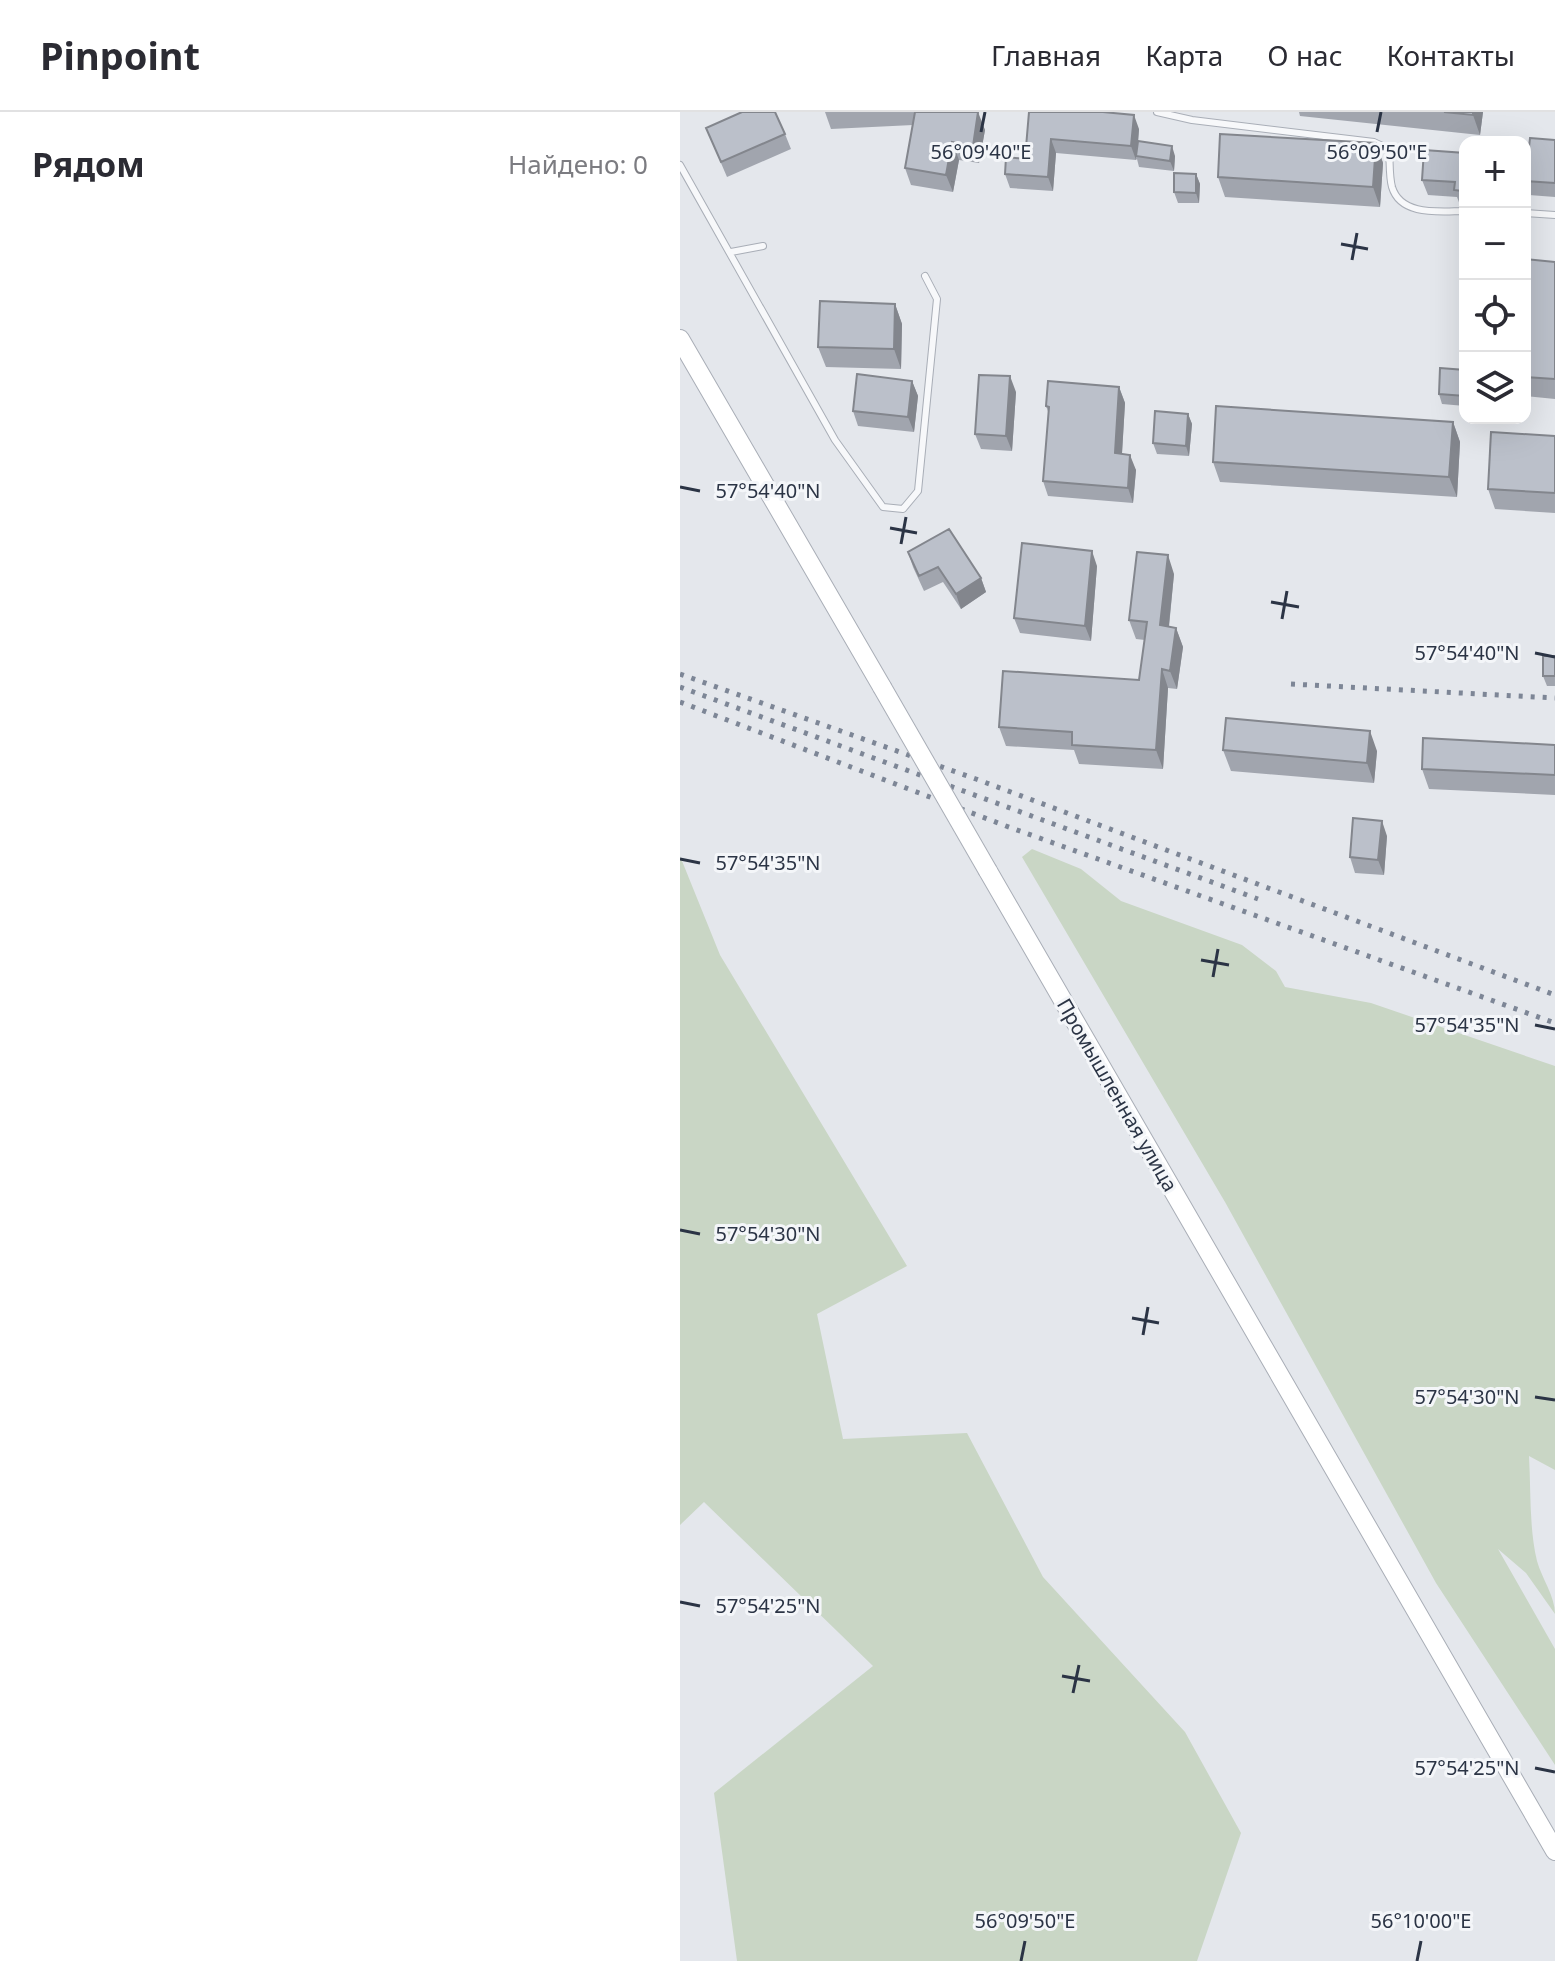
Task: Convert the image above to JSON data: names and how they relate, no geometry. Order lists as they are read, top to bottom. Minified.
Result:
{"streets":{"street":["Промышленная улица"]},"page":{"header":"Pinpoint","nav":["Главная","Карта","О нас","Контакты"],"heading":["Рядом","Найдено: 0"],"map_buttons":["+","−"]},"coordinates":["56°09'40\"E","56°09'50\"E","57°54'40\"N","57°54'35\"N","57°54'30\"N","57°54'25\"N","56°10'00\"E"]}
